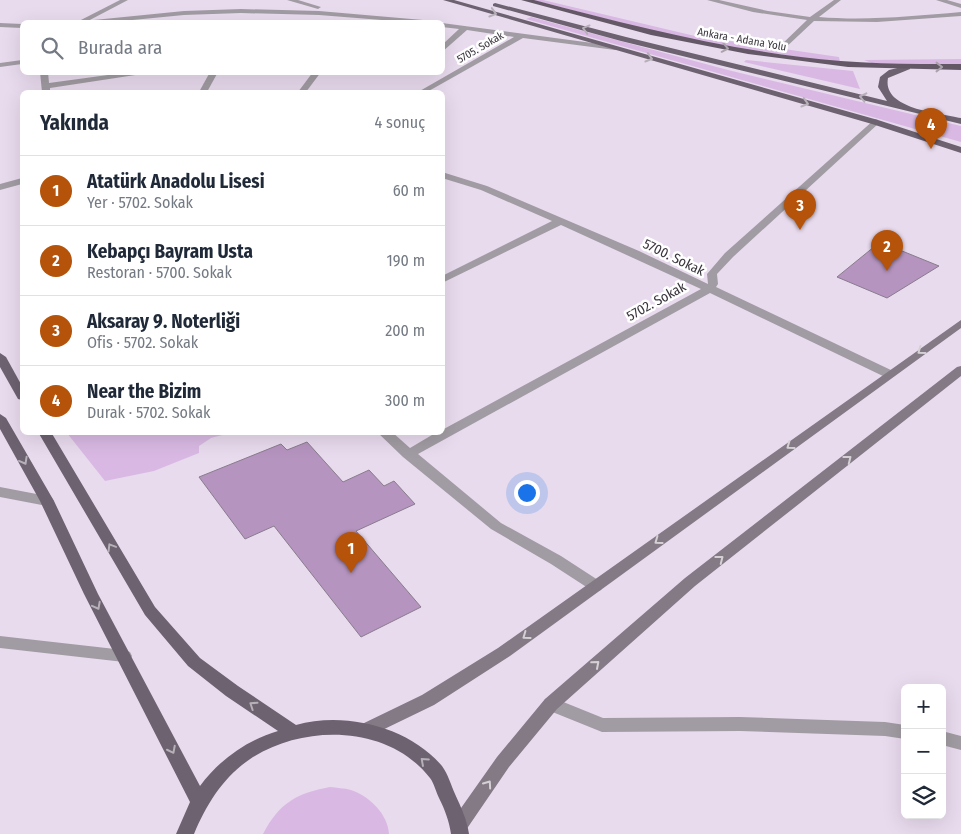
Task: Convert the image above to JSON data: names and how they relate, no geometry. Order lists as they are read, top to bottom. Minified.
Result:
{"streets":{"highway":["Ankara - Adana Yolu"],"street":["5705. Sokak","5700. Sokak","5702. Sokak"]},"crossings":[["5700. Sokak","5702. Sokak"]],"page":{"search":"Burada ara","heading":["Yakında","4 sonuç"],"pins":["4","3","2","1"],"list":[{"mark":"1","name":"Atatürk Anadolu Lisesi","note":"Yer · 5702. Sokak","value":"60 m"},{"mark":"2","name":"Kebapçı Bayram Usta","note":"Restoran · 5700. Sokak","value":"190 m"},{"mark":"3","name":"Aksaray 9. Noterliği","note":"Ofis · 5702. Sokak","value":"200 m"},{"mark":"4","name":"Near the Bizim","note":"Durak · 5702. Sokak","value":"300 m"}],"map_buttons":["+","−"]}}
